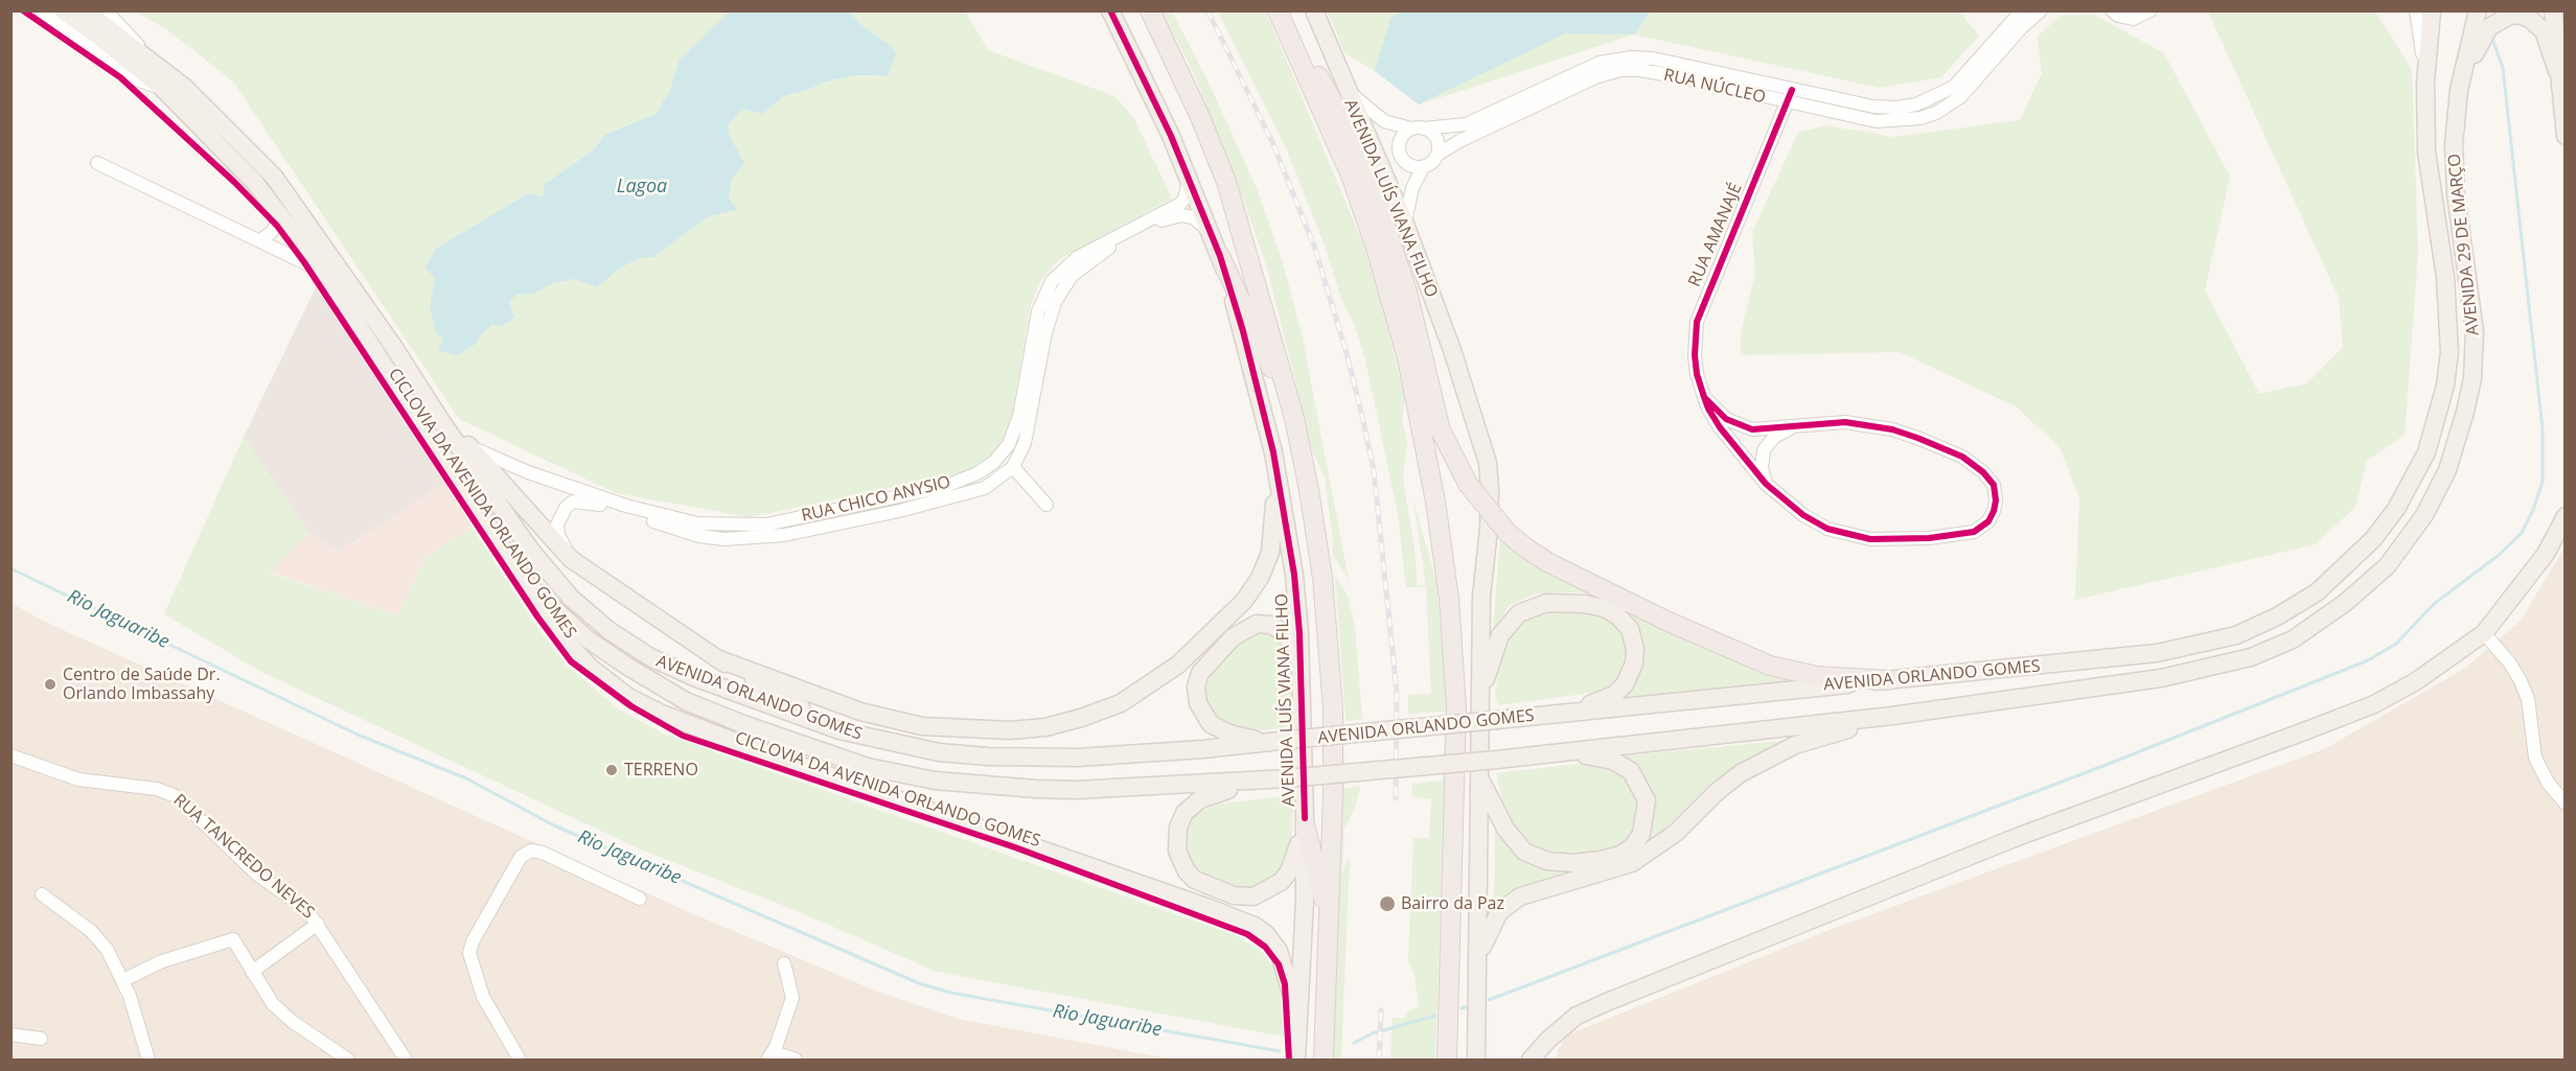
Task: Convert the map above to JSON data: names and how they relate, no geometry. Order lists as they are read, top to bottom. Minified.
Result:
{"streets":{"highway":["AVENIDA LUÍS VIANA FILHO"],"main road":["AVENIDA 29 DE MARÇO","AVENIDA ORLANDO GOMES"],"street":["RUA NÚCLEO","RUA AMANAJÉ","RUA CHICO ANYSIO","RUA TANCREDO NEVES"],"cycle path":["CICLOVIA DA AVENIDA ORLANDO GOMES"]},"crossings":[["RUA NÚCLEO","AVENIDA LUÍS VIANA FILHO"],["RUA NÚCLEO","RUA AMANAJÉ"],["AVENIDA LUÍS VIANA FILHO","RUA CHICO ANYSIO"],["AVENIDA 29 DE MARÇO","AVENIDA ORLANDO GOMES"]],"water":["Lagoa","Rio Jaguaribe"],"places":["Centro de Saúde Dr. Orlando Imbassahy","TERRENO","Bairro da Paz"]}
